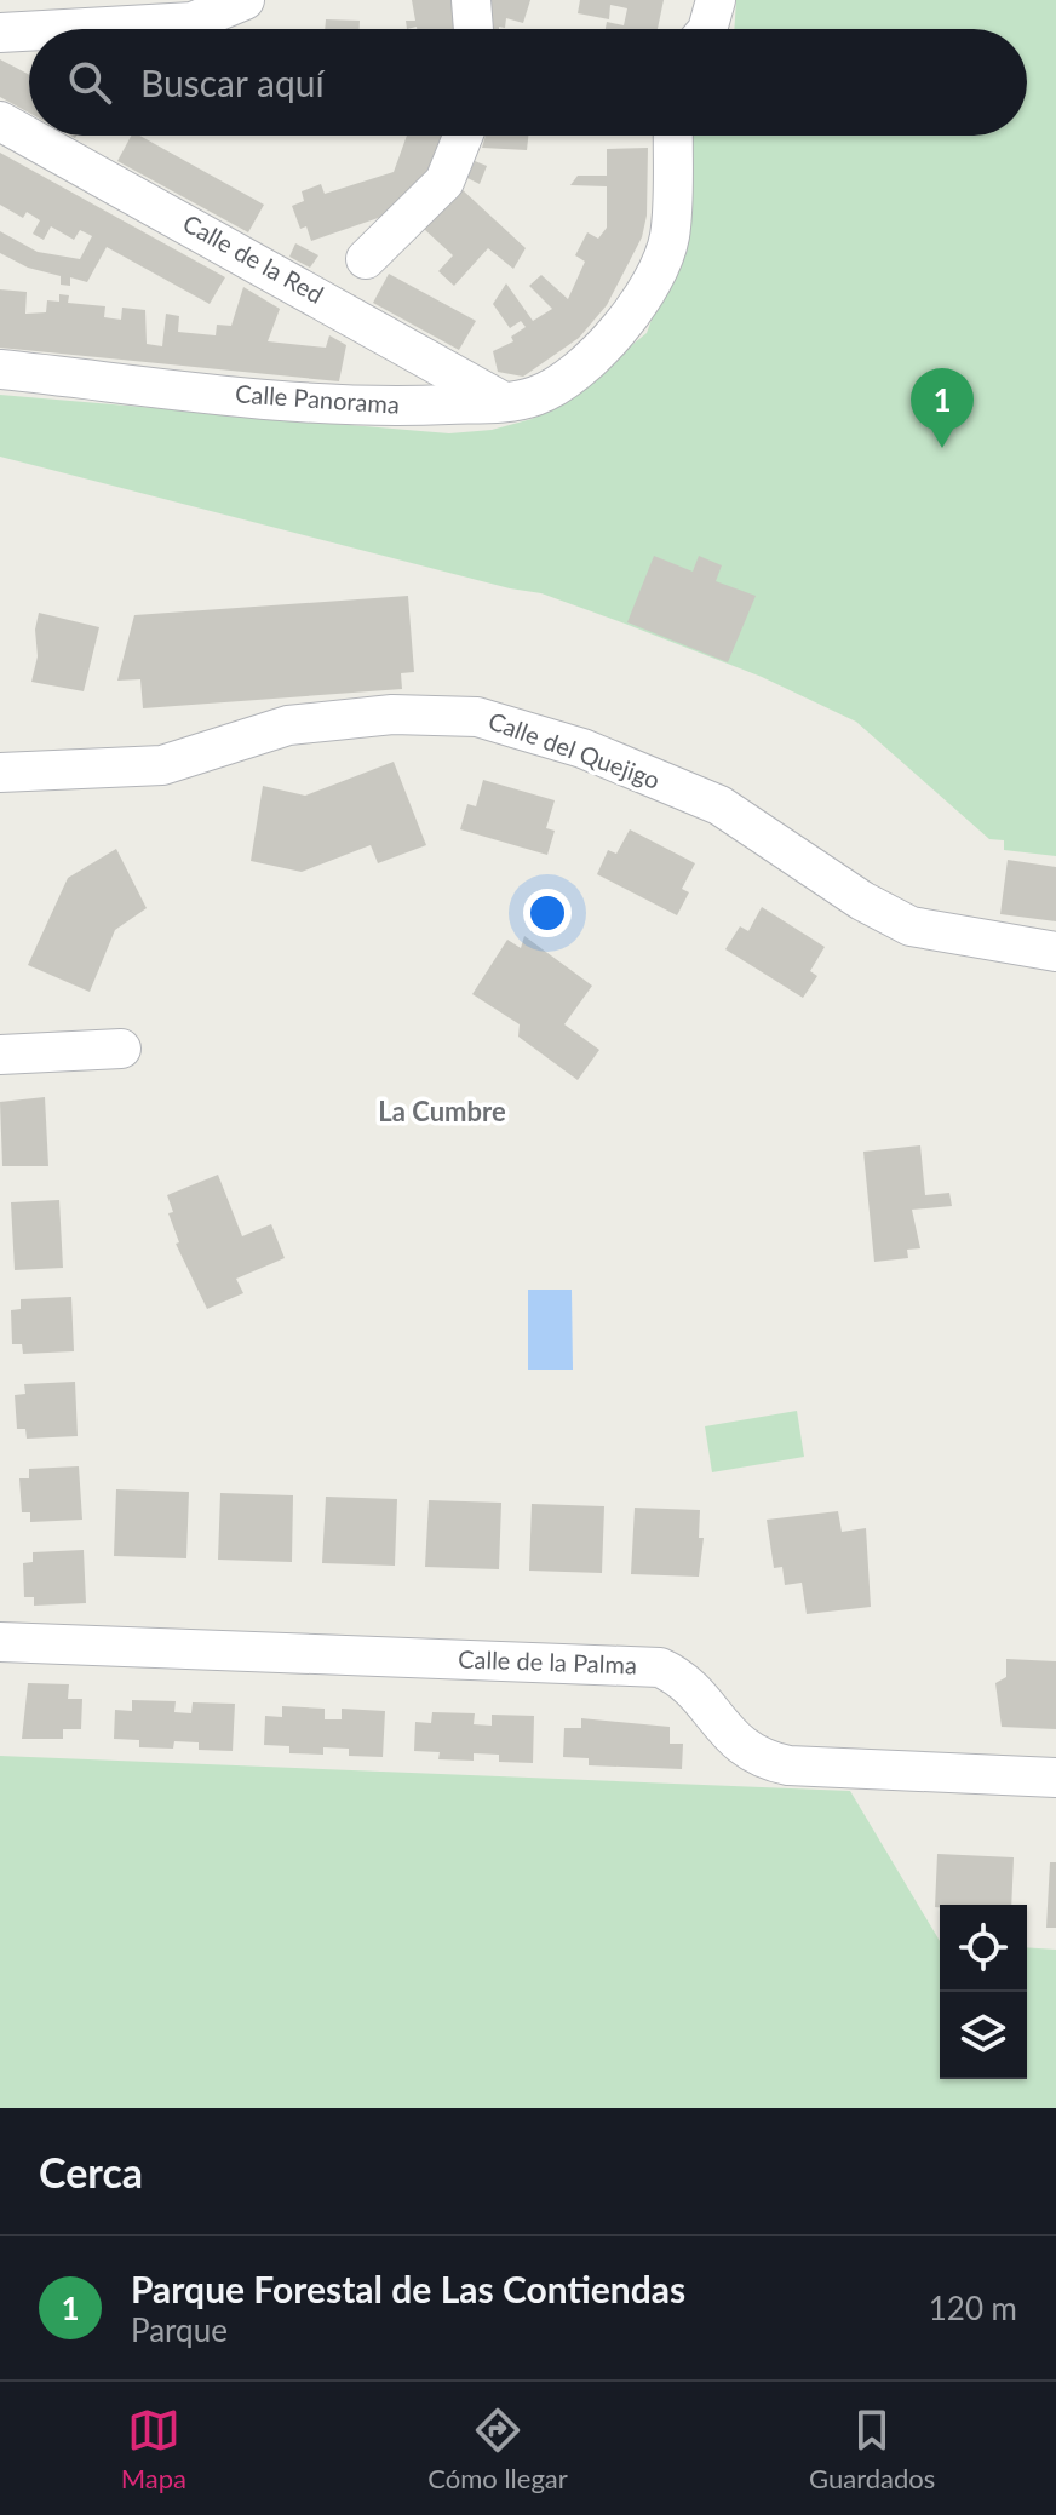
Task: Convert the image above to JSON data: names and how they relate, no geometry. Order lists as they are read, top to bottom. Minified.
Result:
{"streets":{"street":["Calle de la Red","Calle Panorama","Calle del Quejigo","Calle de la Palma"]},"crossings":[["Calle de la Red","Calle Panorama"]],"districts":["La Cumbre"],"page":{"search":"Buscar aquí","pins":"1","heading":"Cerca","list":[{"mark":"1","name":"Parque Forestal de Las Contiendas","note":"Parque","value":"120 m"}],"nav":["Mapa","Cómo llegar","Guardados"]}}
